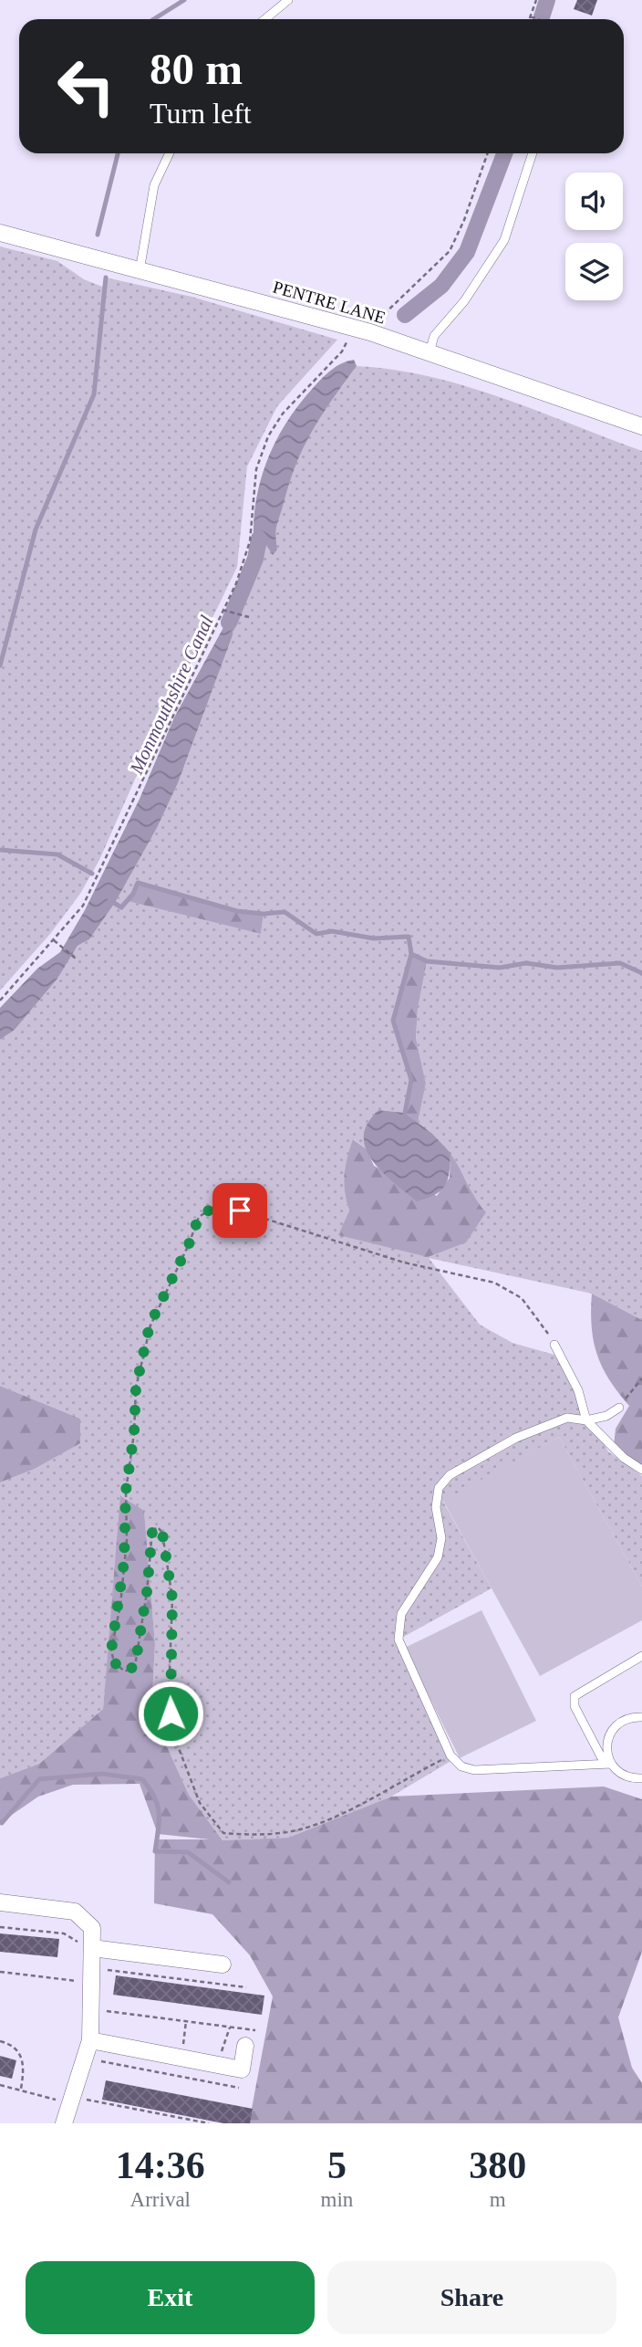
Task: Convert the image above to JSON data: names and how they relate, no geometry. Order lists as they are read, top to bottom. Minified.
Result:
{"streets":{"street":["PENTRE LANE"]},"water":["Monmouthshire Canal"],"page":{"turn":["80 m","Turn left"],"eta":["14:36","Arrival","5","min","380","m"],"buttons":["Exit","Share"]}}
